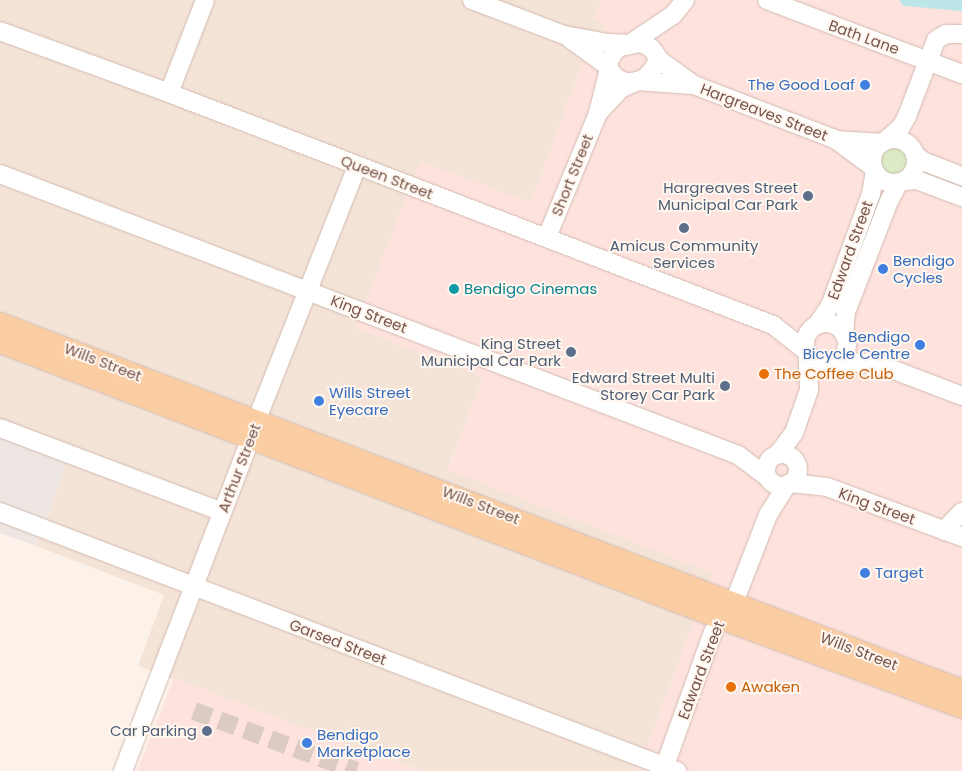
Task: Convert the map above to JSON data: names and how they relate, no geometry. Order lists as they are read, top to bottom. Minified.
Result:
{"streets":{"main road":["Wills Street"],"street":["Bath Lane","Hargreaves Street","Short Street","Queen Street","Edward Street","King Street","Arthur Street","Garsed Street"]},"crossings":[["Hargreaves Street","Short Street"],["Hargreaves Street","Edward Street"],["Short Street","Queen Street"],["Queen Street","Edward Street"],["Queen Street","Arthur Street"],["Edward Street","King Street"],["Edward Street","Wills Street"],["Edward Street","Garsed Street"],["King Street","Arthur Street"],["Wills Street","Arthur Street"],["Arthur Street","Garsed Street"]],"places":["The Good Loaf","Hargreaves Street Municipal Car Park","Amicus Community Services","Bendigo Cycles","Bendigo Cinemas","Bendigo Bicycle Centre","King Street Municipal Car Park","The Coffee Club","Edward Street Multi Storey Car Park","Wills Street Eyecare","Target","Awaken","Car Parking","Bendigo Marketplace"]}
